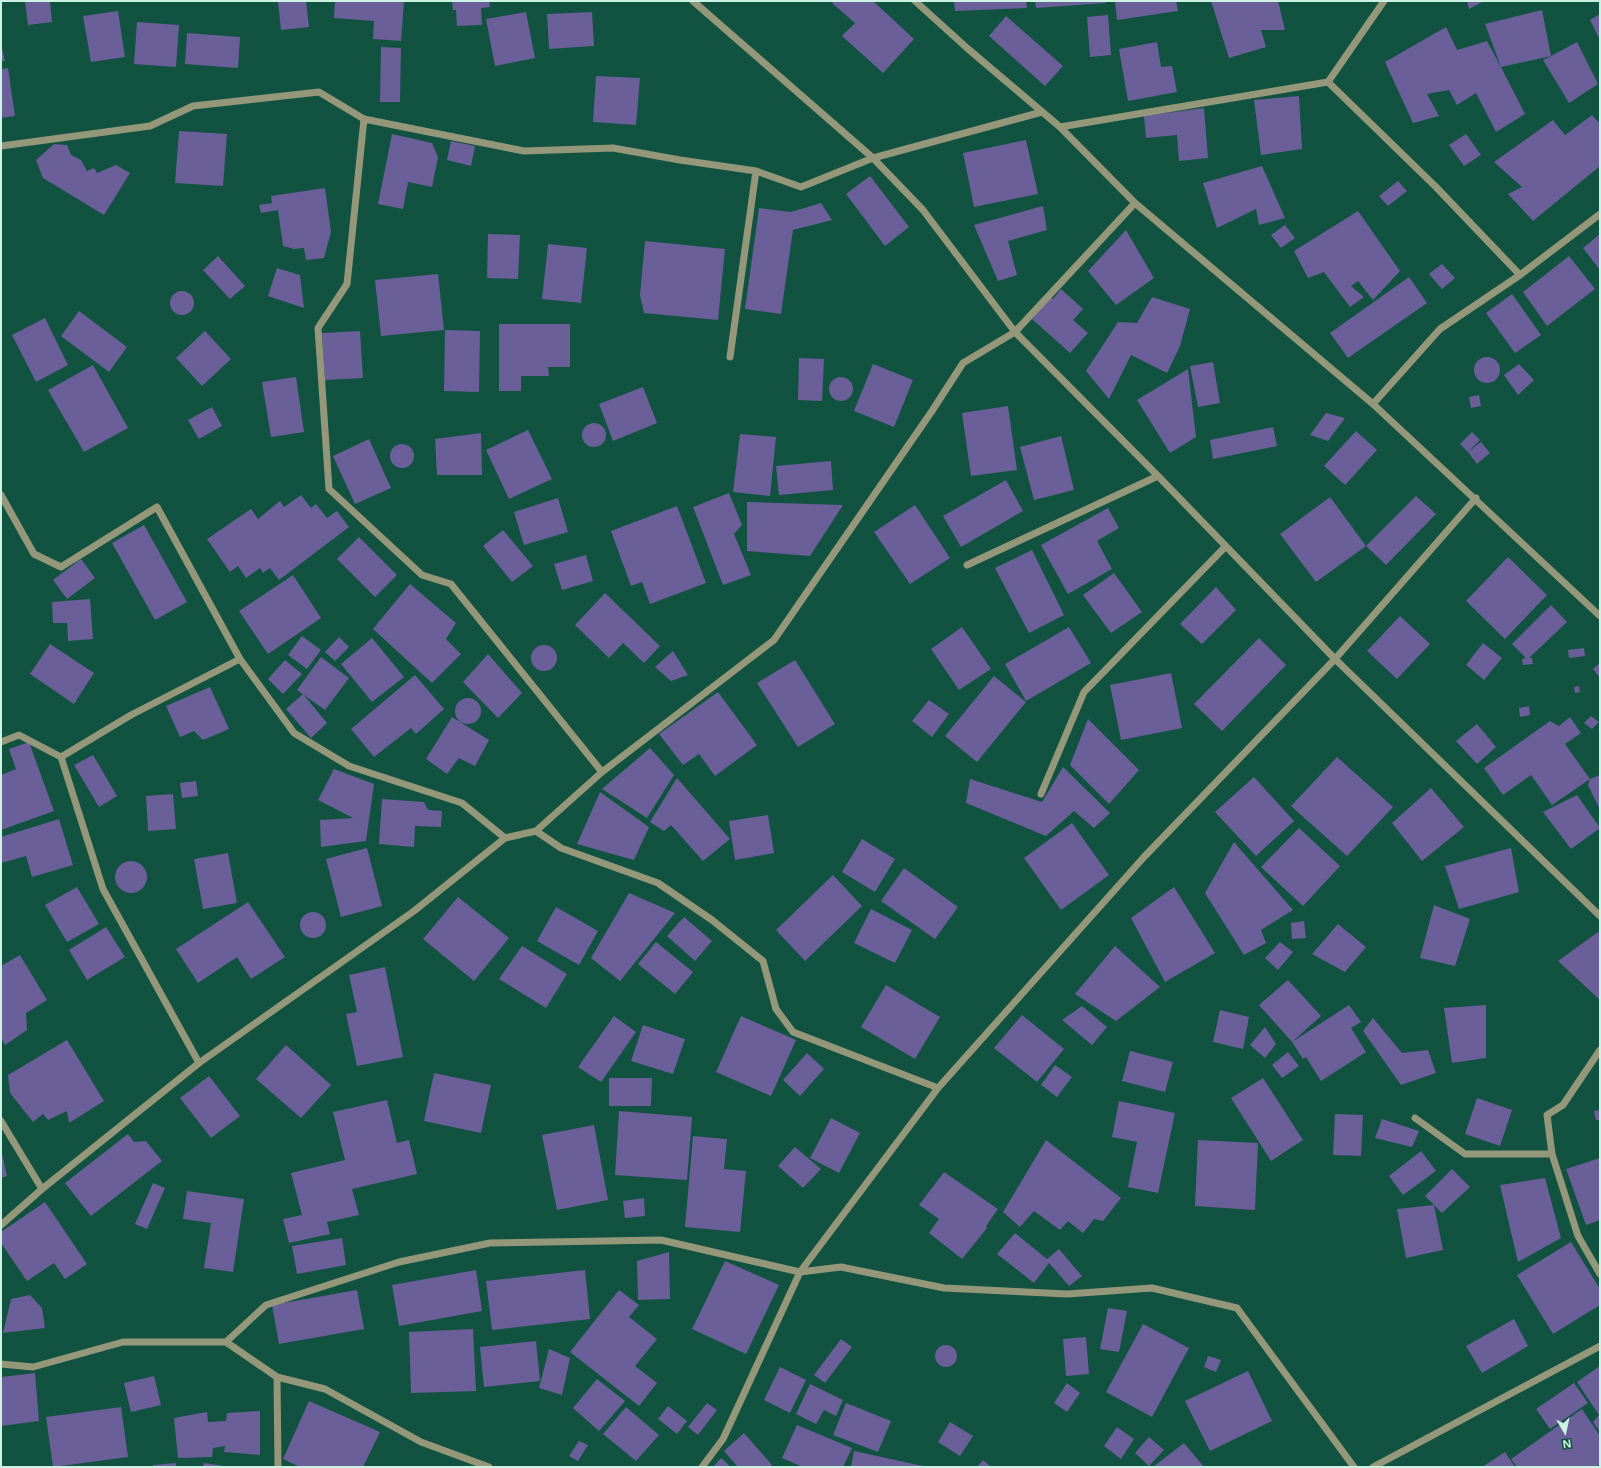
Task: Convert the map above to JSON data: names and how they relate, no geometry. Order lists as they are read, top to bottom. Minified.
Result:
{"north":"bottom"}
